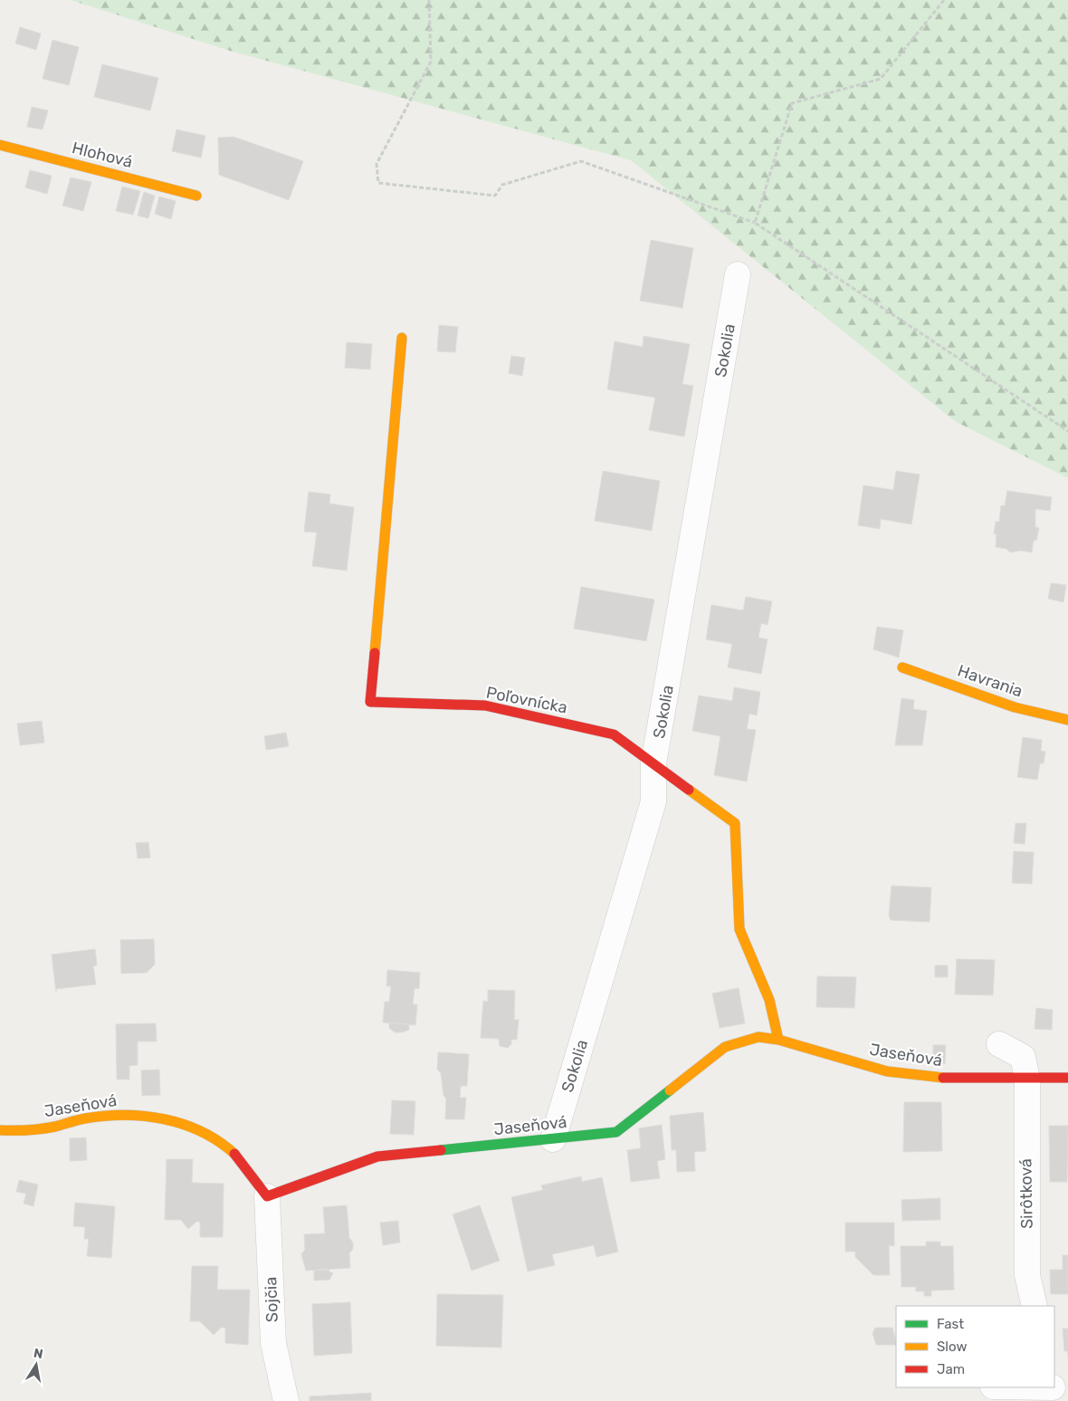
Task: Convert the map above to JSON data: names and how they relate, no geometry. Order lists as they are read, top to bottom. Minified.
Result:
{"streets":{"street":["Hlohová","Sokolia","Havrania","Poľovnícka","Jaseňová","Sirôtková","Sojčia"]},"crossings":[["Sokolia","Poľovnícka"],["Sokolia","Jaseňová"],["Poľovnícka","Jaseňová"],["Jaseňová","Sirôtková"],["Jaseňová","Sojčia"]],"legend":["Fast","Slow","Jam"],"north":"top"}
